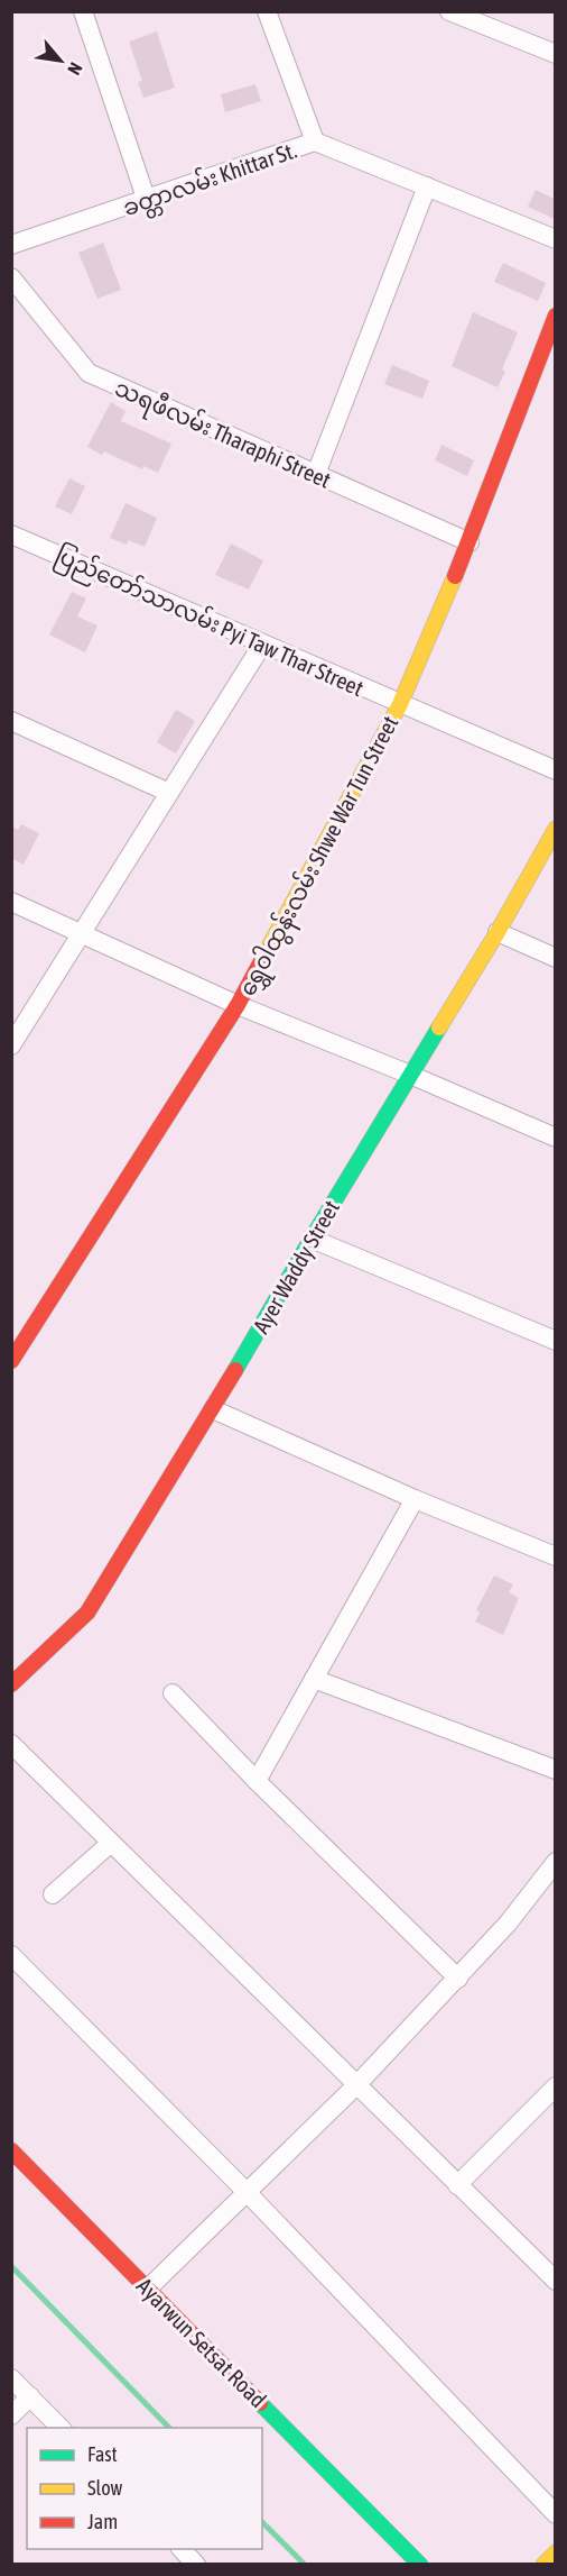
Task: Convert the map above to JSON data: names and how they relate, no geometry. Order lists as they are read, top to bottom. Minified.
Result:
{"streets":{"street":["ခတ္တာလမ်း Khittar St.","သရဖီလမ်း Tharaphi Street","ပြည်တော်သာလမ်း Pyi Taw Thar Street","ရွှေဝါထွန်းလမ်း Shwe War Tun Street","Ayer Waddy Street","Ayarwun Setsat Road"]},"crossings":[["သရဖီလမ်း Tharaphi Street","ရွှေဝါထွန်းလမ်း Shwe War Tun Street"],["ပြည်တော်သာလမ်း Pyi Taw Thar Street","ရွှေဝါထွန်းလမ်း Shwe War Tun Street"]],"legend":["Fast","Slow","Jam"],"north":"bottom right"}
